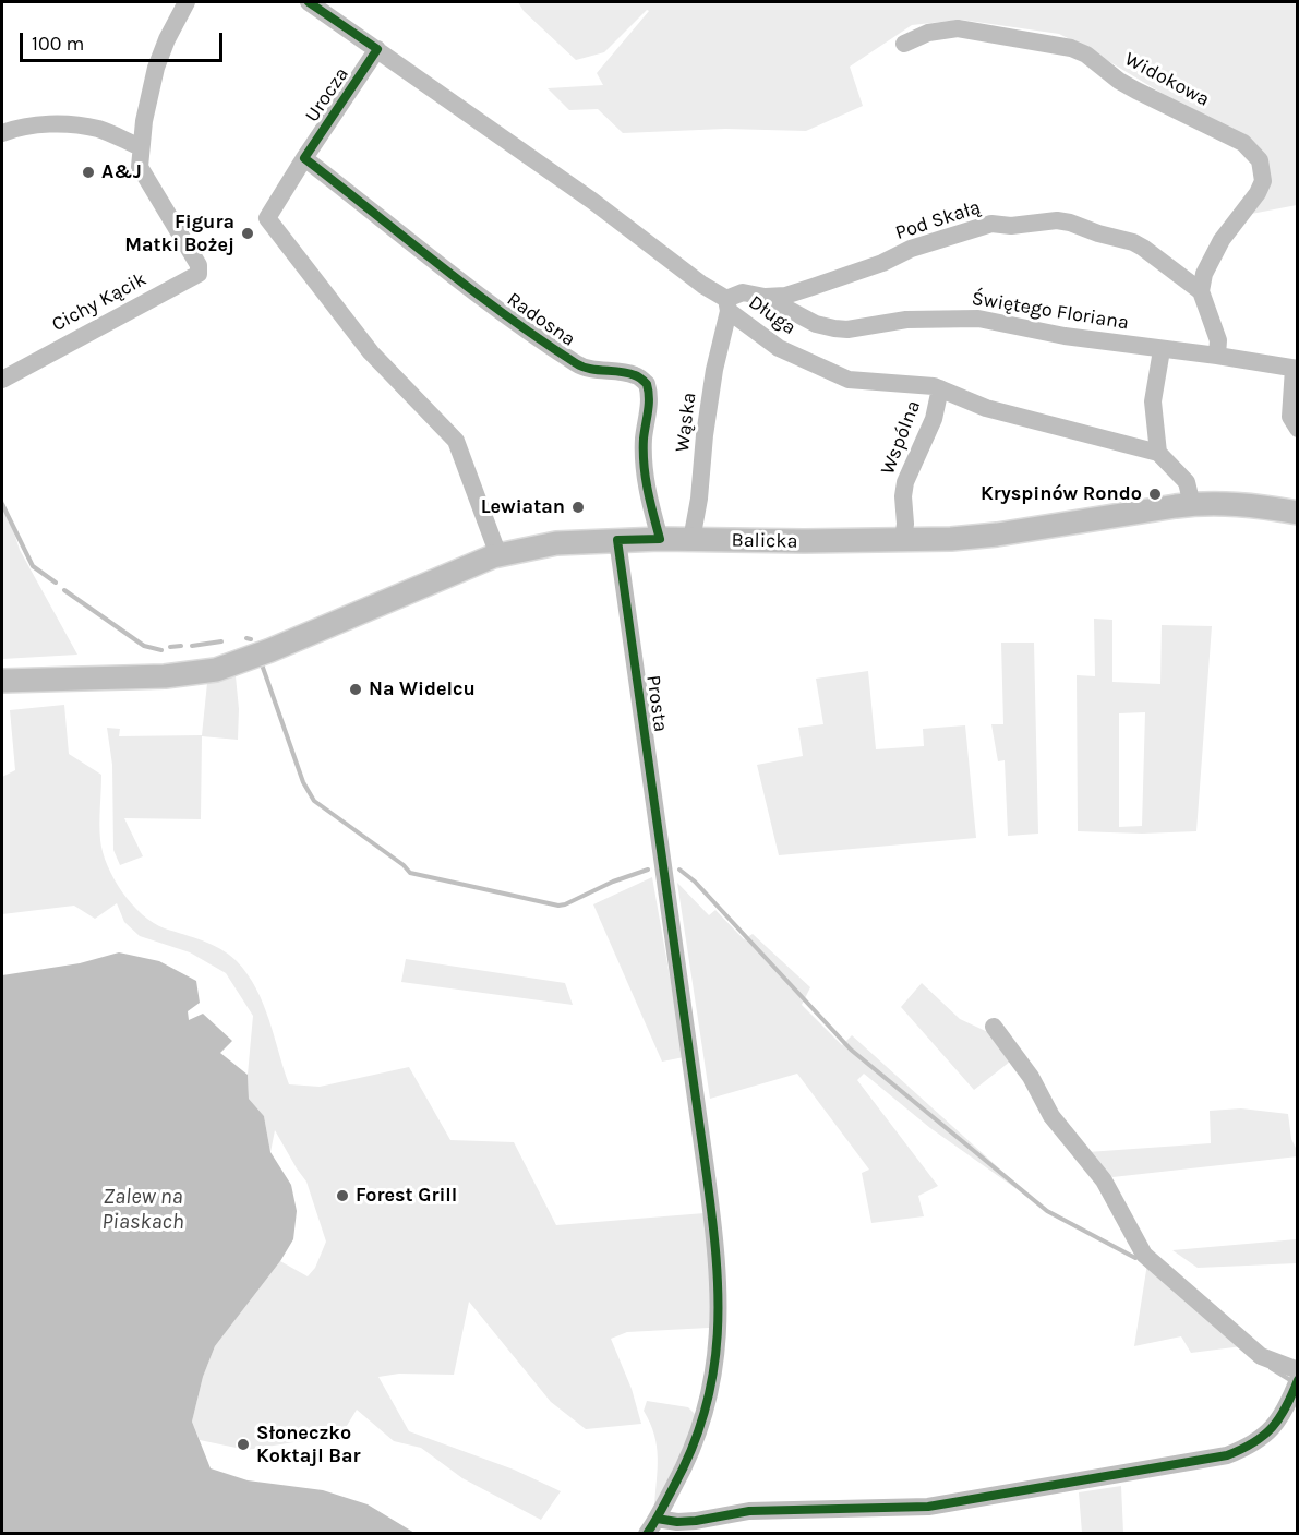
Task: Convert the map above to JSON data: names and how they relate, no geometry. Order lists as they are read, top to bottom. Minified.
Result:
{"streets":{"main road":["Balicka"],"street":["Widokowa","Urocza","Pod Skałą","Cichy Kącik","Świętego Floriana","Długa","Radosna","Wąska","Wspólna","Prosta"]},"crossings":[["Widokowa","Pod Skałą"],["Urocza","Długa"],["Urocza","Radosna"],["Urocza","Balicka"],["Pod Skałą","Świętego Floriana"],["Świętego Floriana","Długa"],["Świętego Floriana","Wąska"],["Długa","Wąska"],["Długa","Wspólna"],["Długa","Balicka"],["Radosna","Balicka"],["Wąska","Balicka"],["Wspólna","Balicka"],["Balicka","Prosta"]],"water":["Zalew na Piaskach"],"places":["A&J","Figura Matki Bożej","Kryspinów Rondo","Lewiatan","Na Widelcu","Forest Grill","Słoneczko Koktajl Bar"],"scale_bar":"100 m"}
